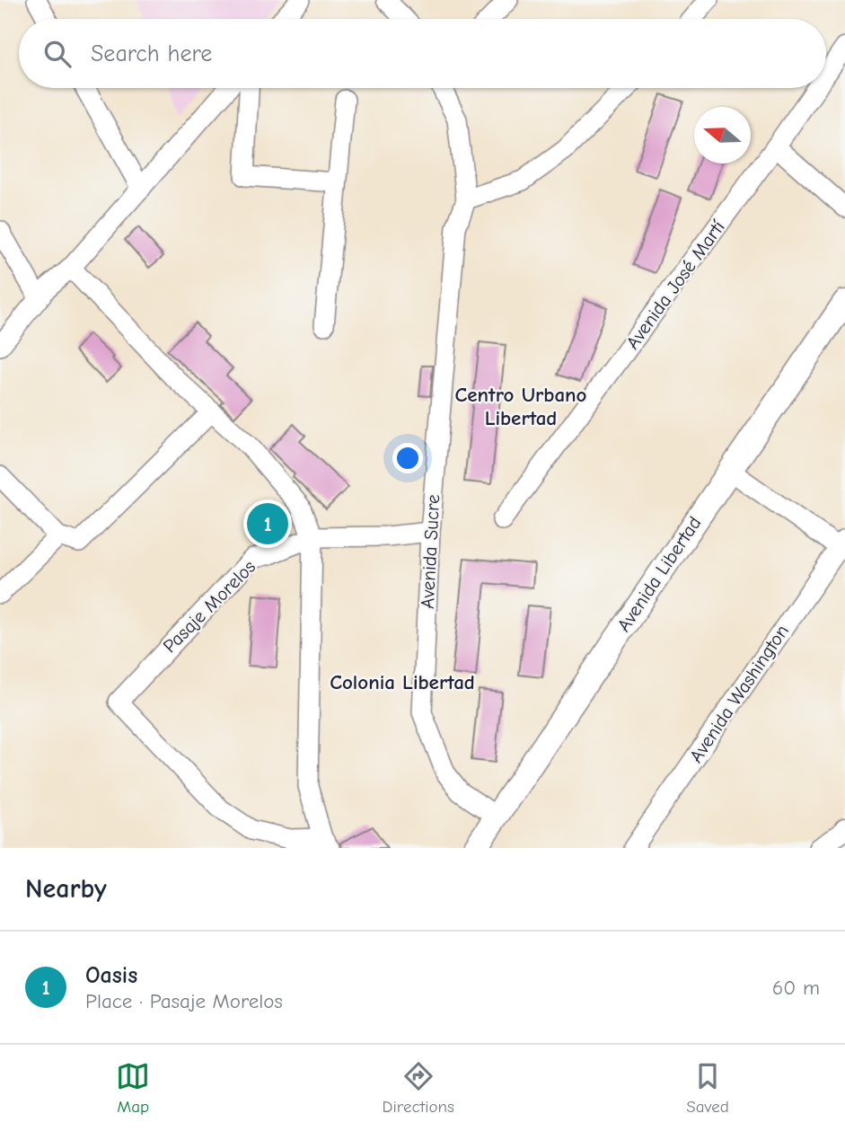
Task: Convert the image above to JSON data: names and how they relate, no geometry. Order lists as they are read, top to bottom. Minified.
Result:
{"streets":{"main road":["Avenida Libertad"],"street":["Avenida José Martí","Avenida Sucre","Pasaje Morelos","Avenida Washington"]},"crossings":[["Avenida Sucre","Avenida Libertad"],["Avenida Sucre","Pasaje Morelos"]],"districts":["Centro Urbano Libertad","Colonia Libertad"],"north":"left","page":{"search":"Search here","pins":"1","heading":"Nearby","list":[{"mark":"1","name":"Oasis","note":"Place · Pasaje Morelos","value":"60 m"}],"nav":["Map","Directions","Saved"]}}
